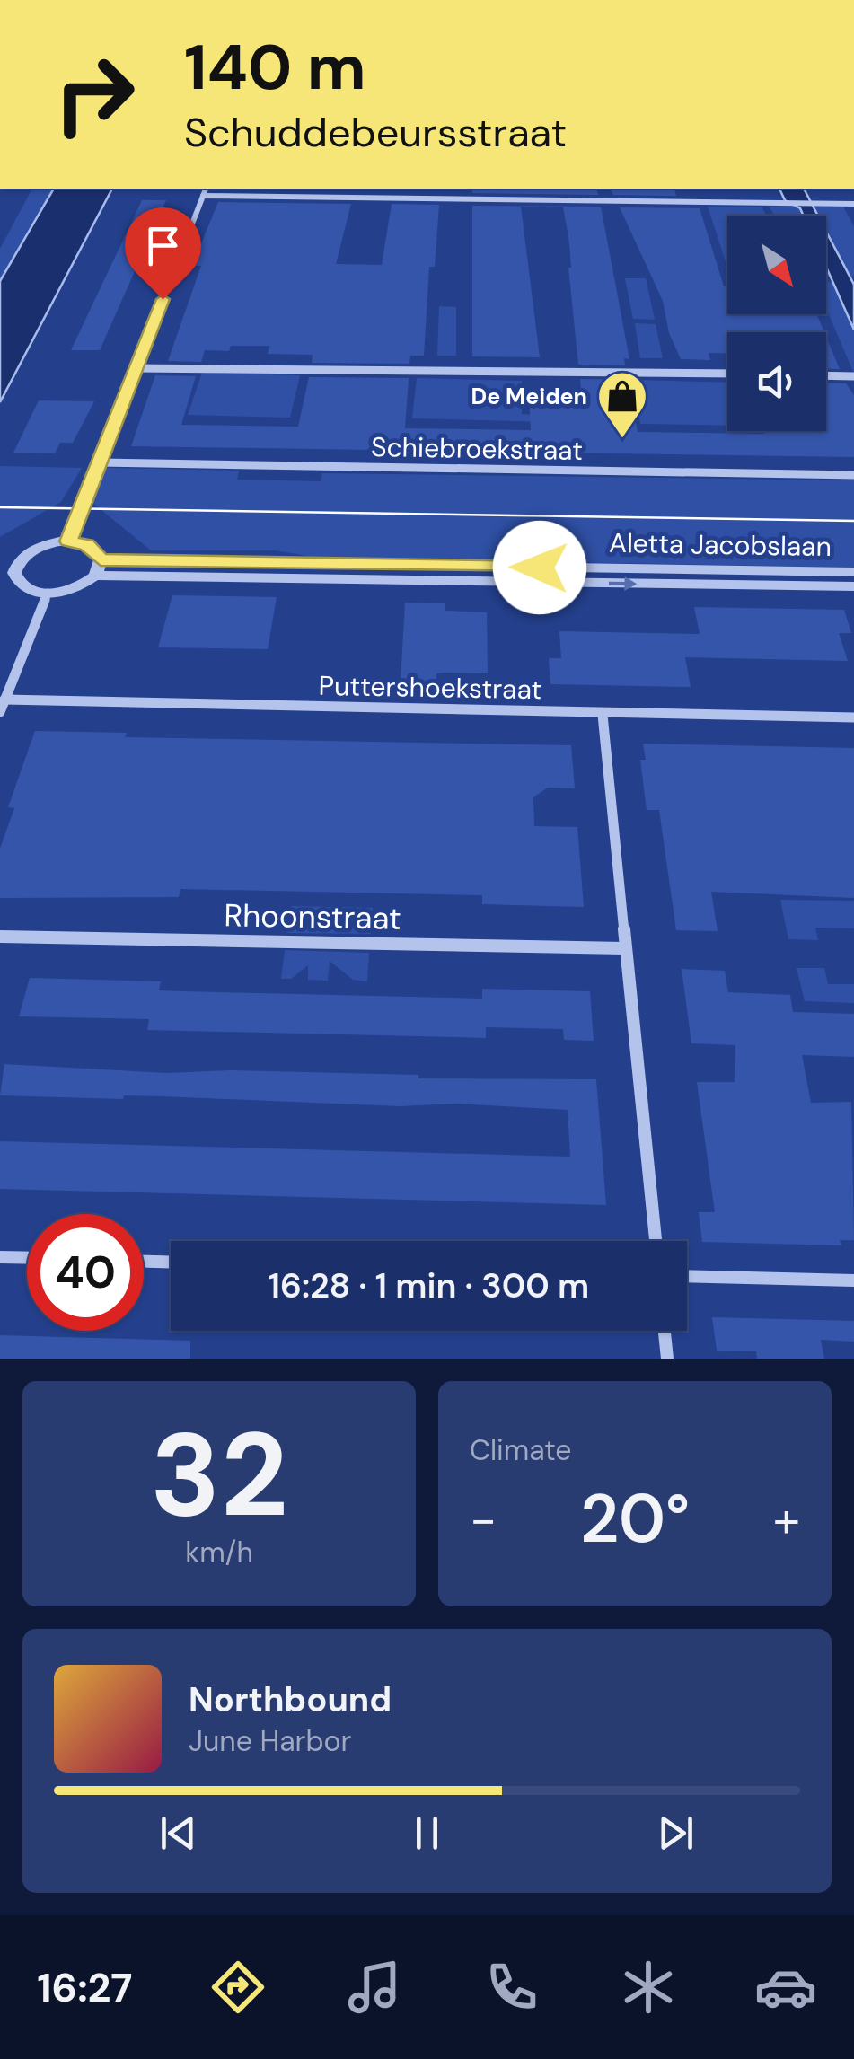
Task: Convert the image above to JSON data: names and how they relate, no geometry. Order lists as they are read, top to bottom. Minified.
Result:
{"streets":{"street":["Schiebroekstraat","Aletta Jacobslaan","Puttershoekstraat","Rhoonstraat"]},"places":{"shop":["De Meiden"]},"north":"bottom right","page":{"turn":["140 m","Schuddebeursstraat"],"limit":"40","trip":"16:28 · 1 min · 300 m","tile":[["32","km/h"],"Climate"],"heat":["−","20°","+"],"song":["Northbound","June Harbor"],"tabs":"16:27"}}
